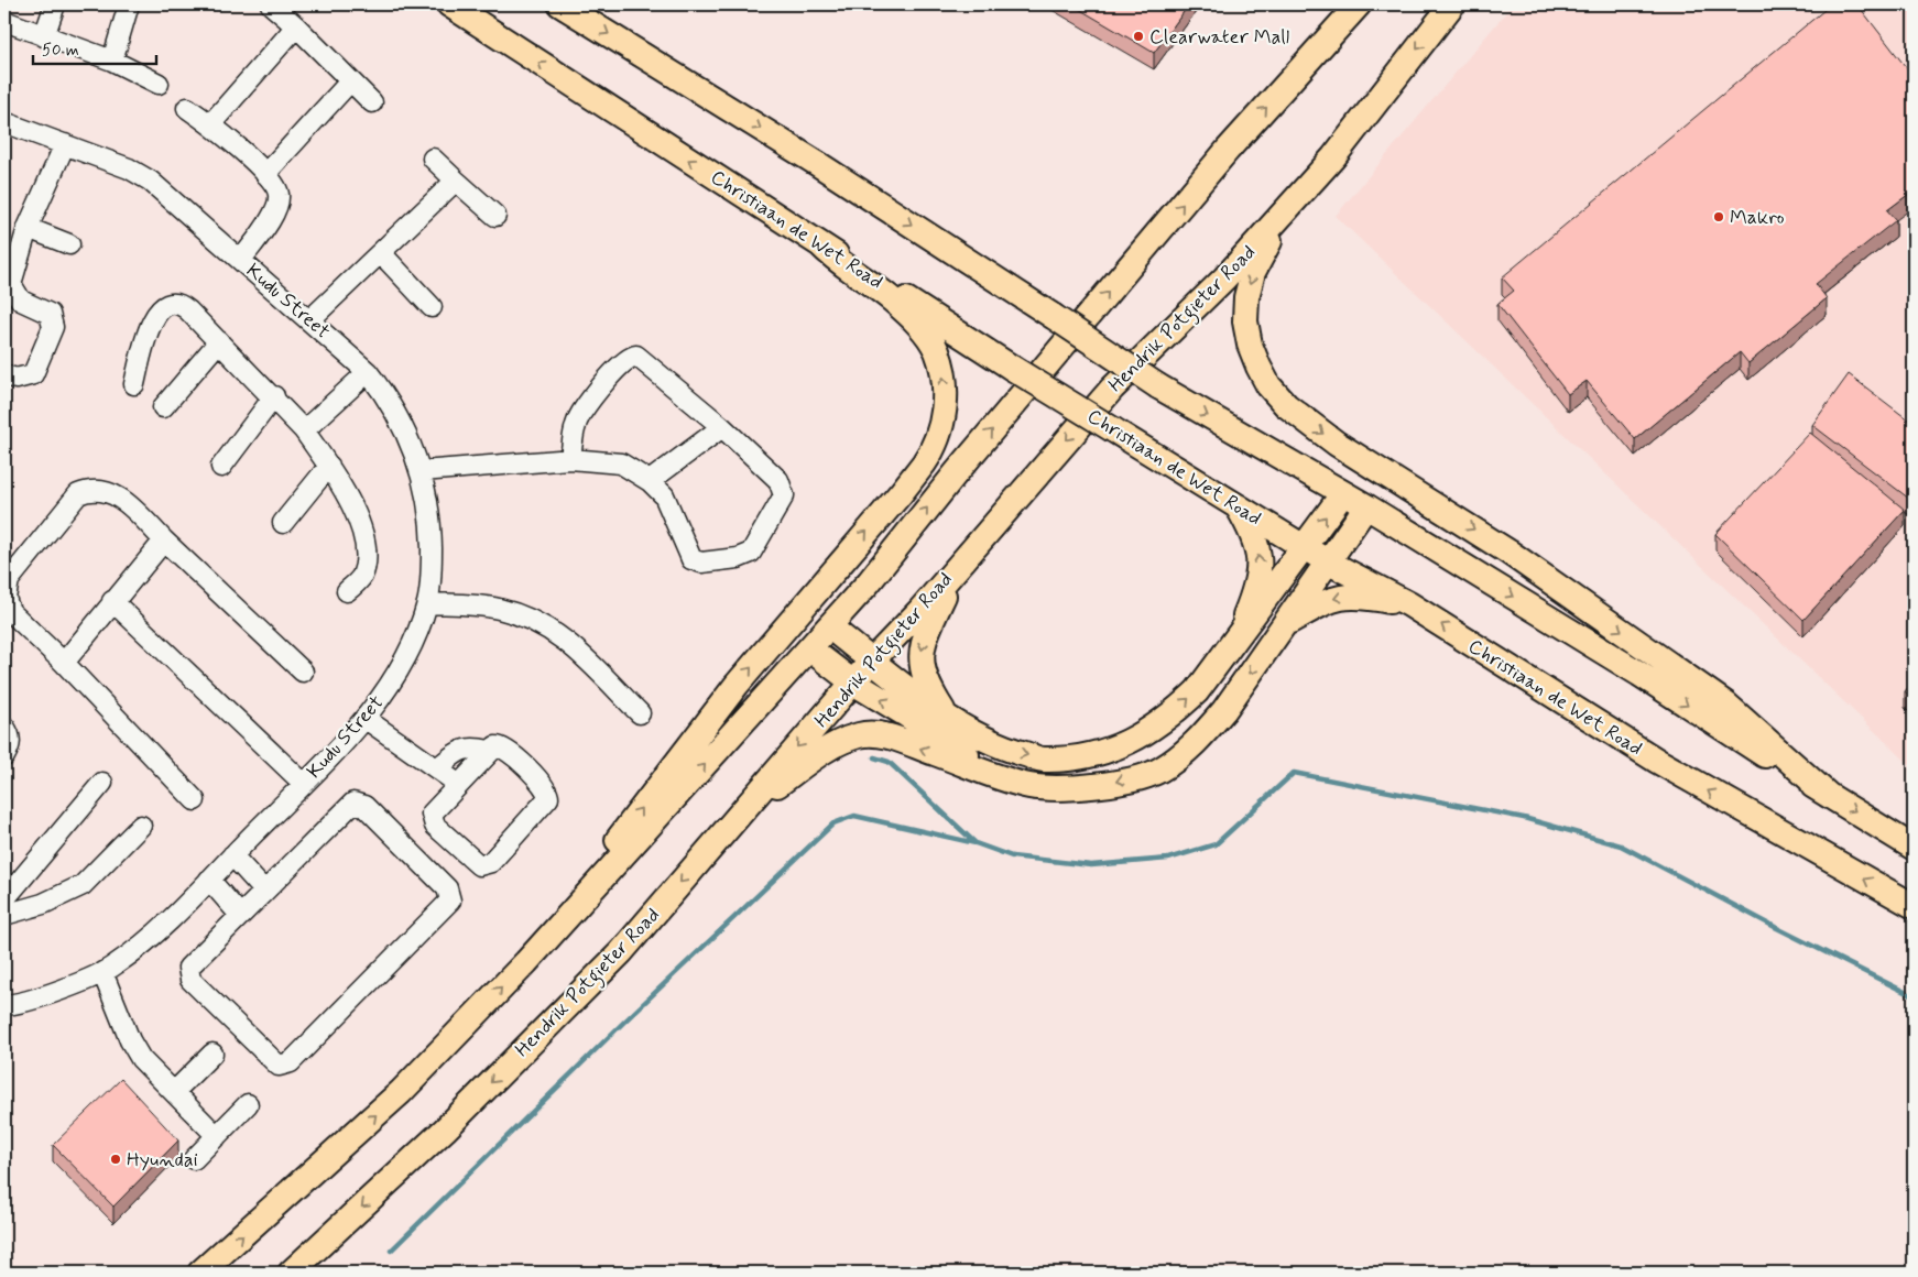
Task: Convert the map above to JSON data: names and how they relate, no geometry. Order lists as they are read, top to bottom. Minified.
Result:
{"streets":{"main road":["Christiaan de Wet Road","Hendrik Potgieter Road"],"street":["Kudu Street"]},"places":["Clearwater Mall","Makro","Hyundai"],"scale_bar":"50 m"}
